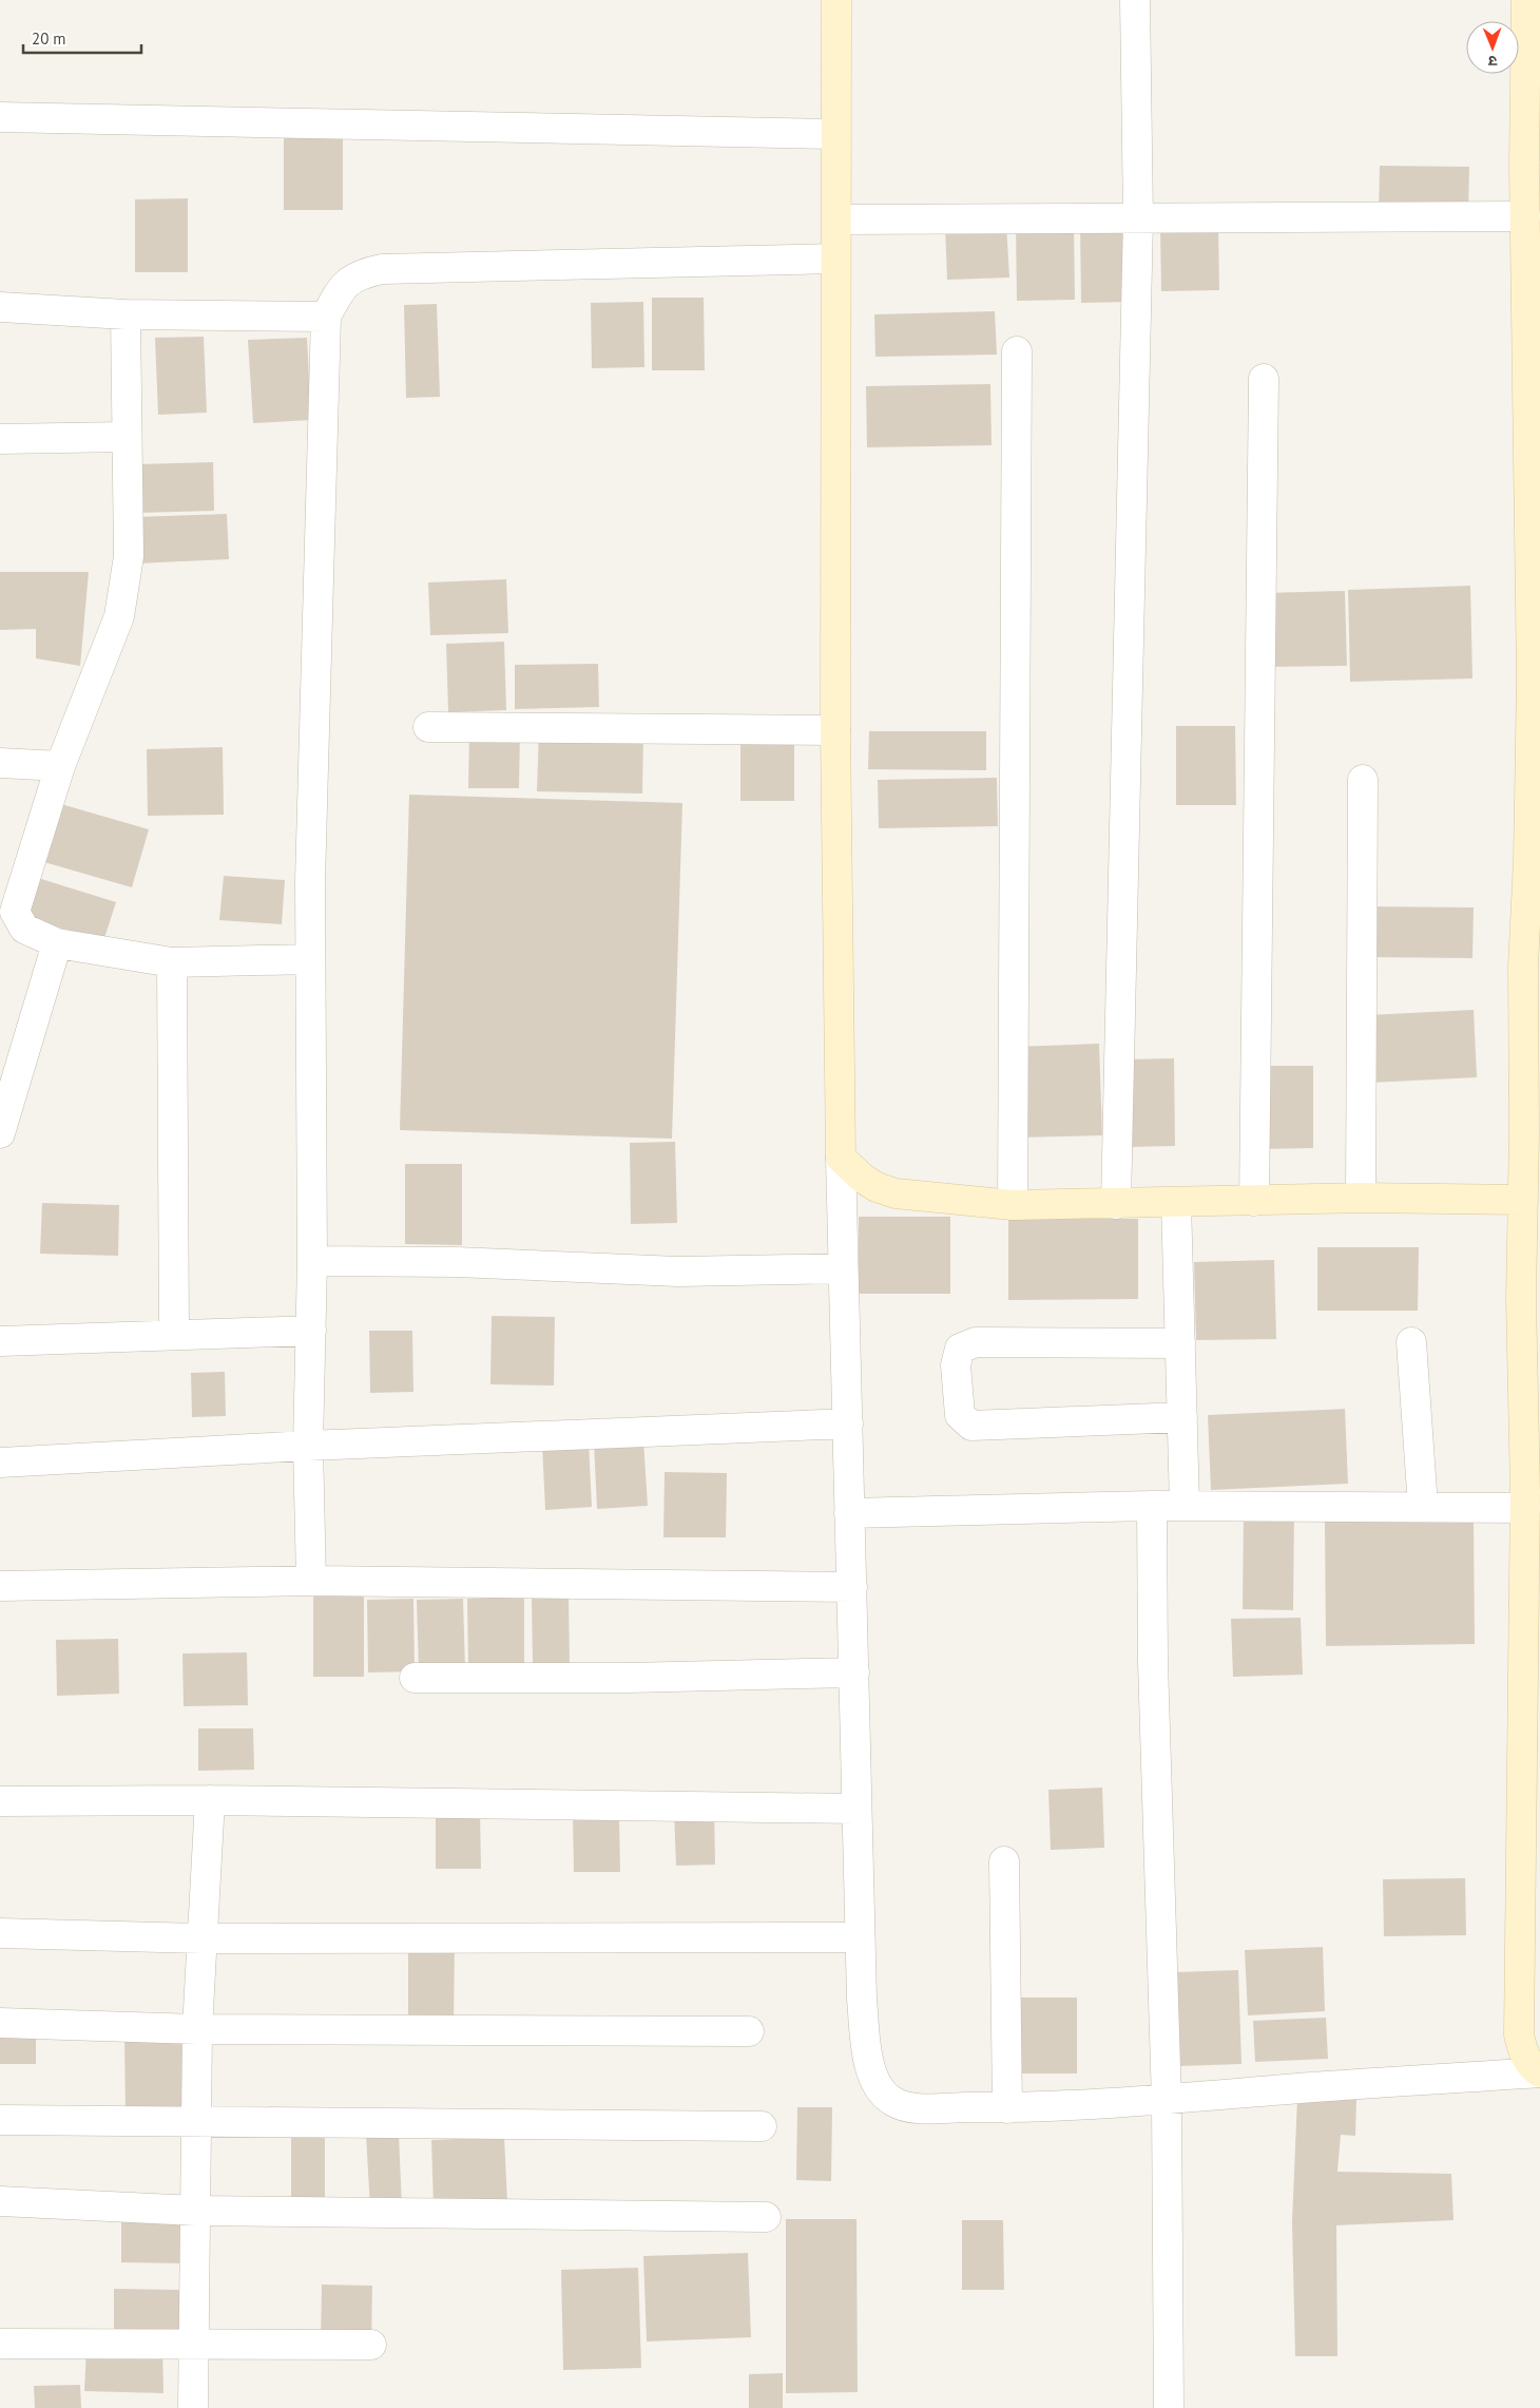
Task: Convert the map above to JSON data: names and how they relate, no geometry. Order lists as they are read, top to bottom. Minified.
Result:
{"scale_bar":"20 m","north":"bottom"}
